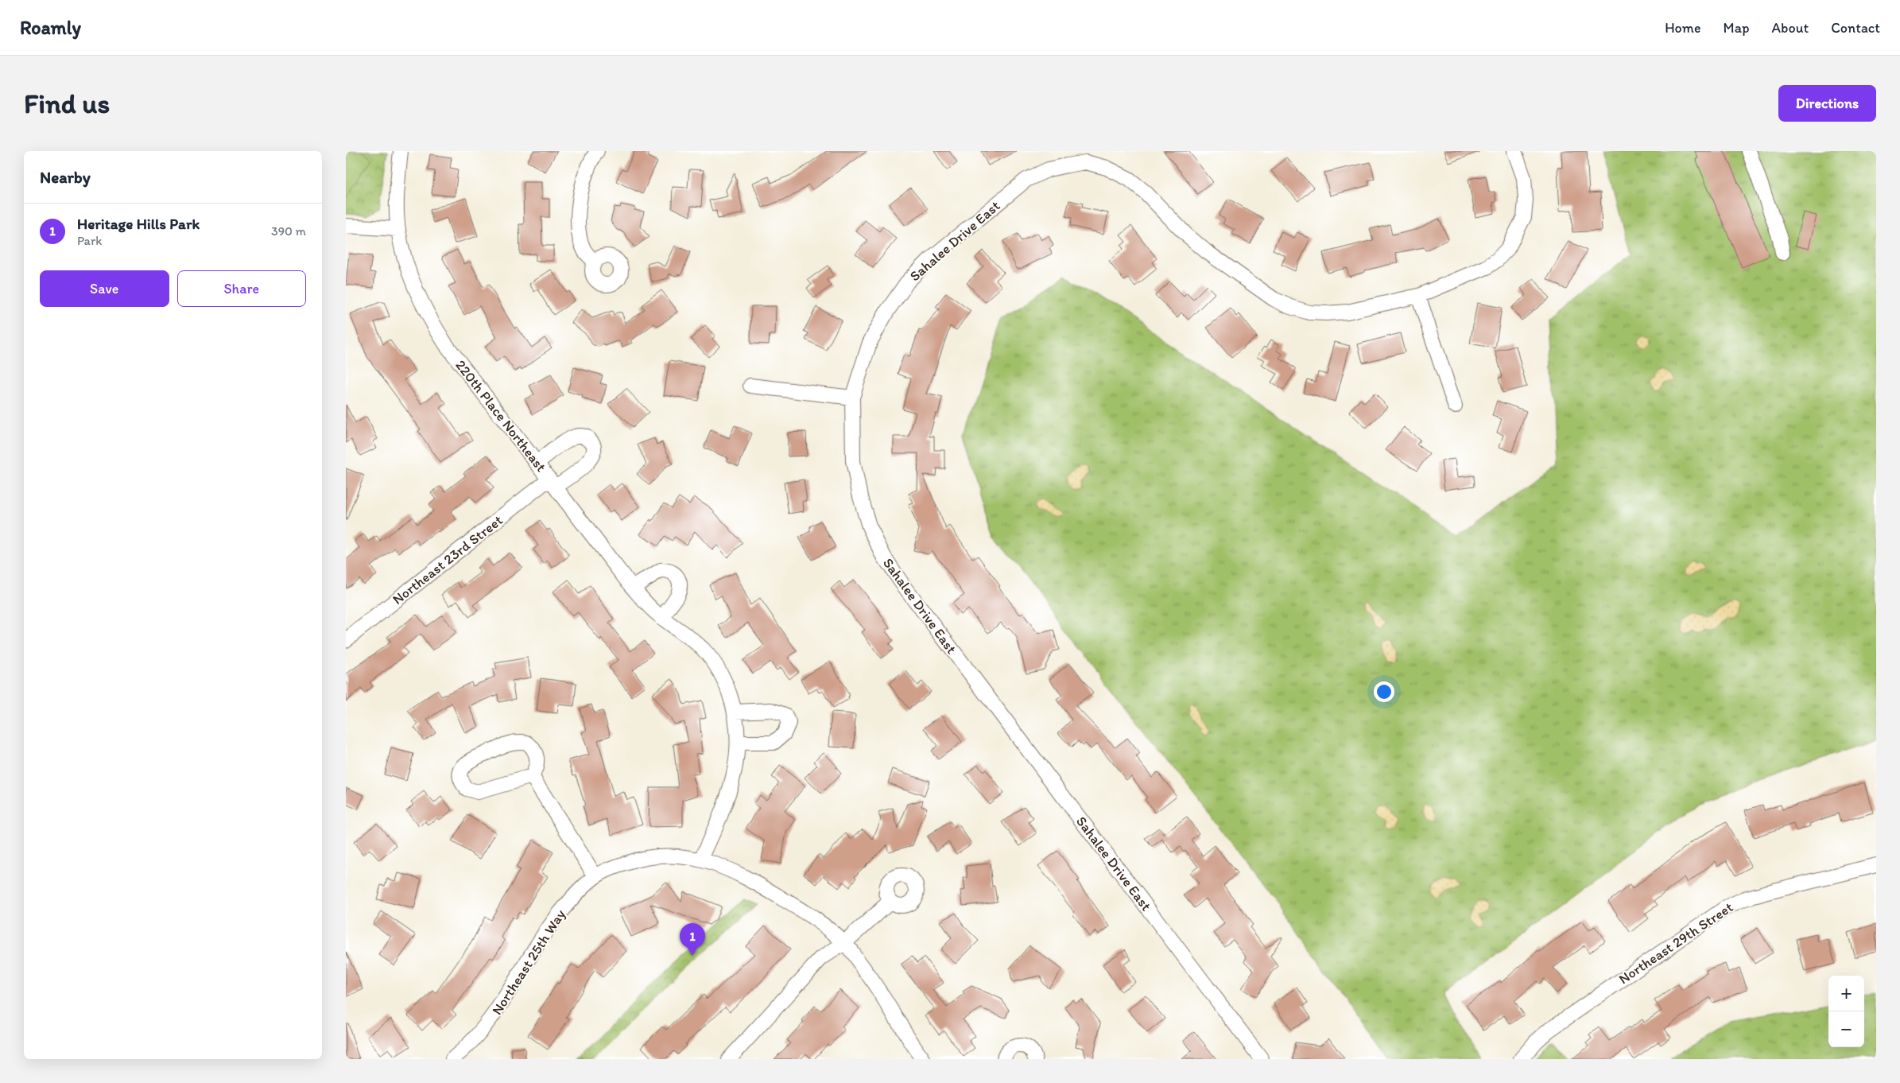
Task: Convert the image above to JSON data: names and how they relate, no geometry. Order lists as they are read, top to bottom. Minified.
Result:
{"streets":{"street":["Sahalee Drive East","220th Place Northeast","Northeast 23rd Street","Northeast 29th Street","Northeast 25th Way"]},"crossings":[["220th Place Northeast","Northeast 23rd Street"],["220th Place Northeast","Northeast 25th Way"]],"page":{"header":"Roamly","nav":["Home","Map","About","Contact"],"buttons":["Directions",["Save","Share"]],"title":"Find us","heading":"Nearby","list":[{"mark":"1","name":"Heritage Hills Park","note":"Park","value":"390 m"}],"pins":"1","map_buttons":["+","−"]}}
